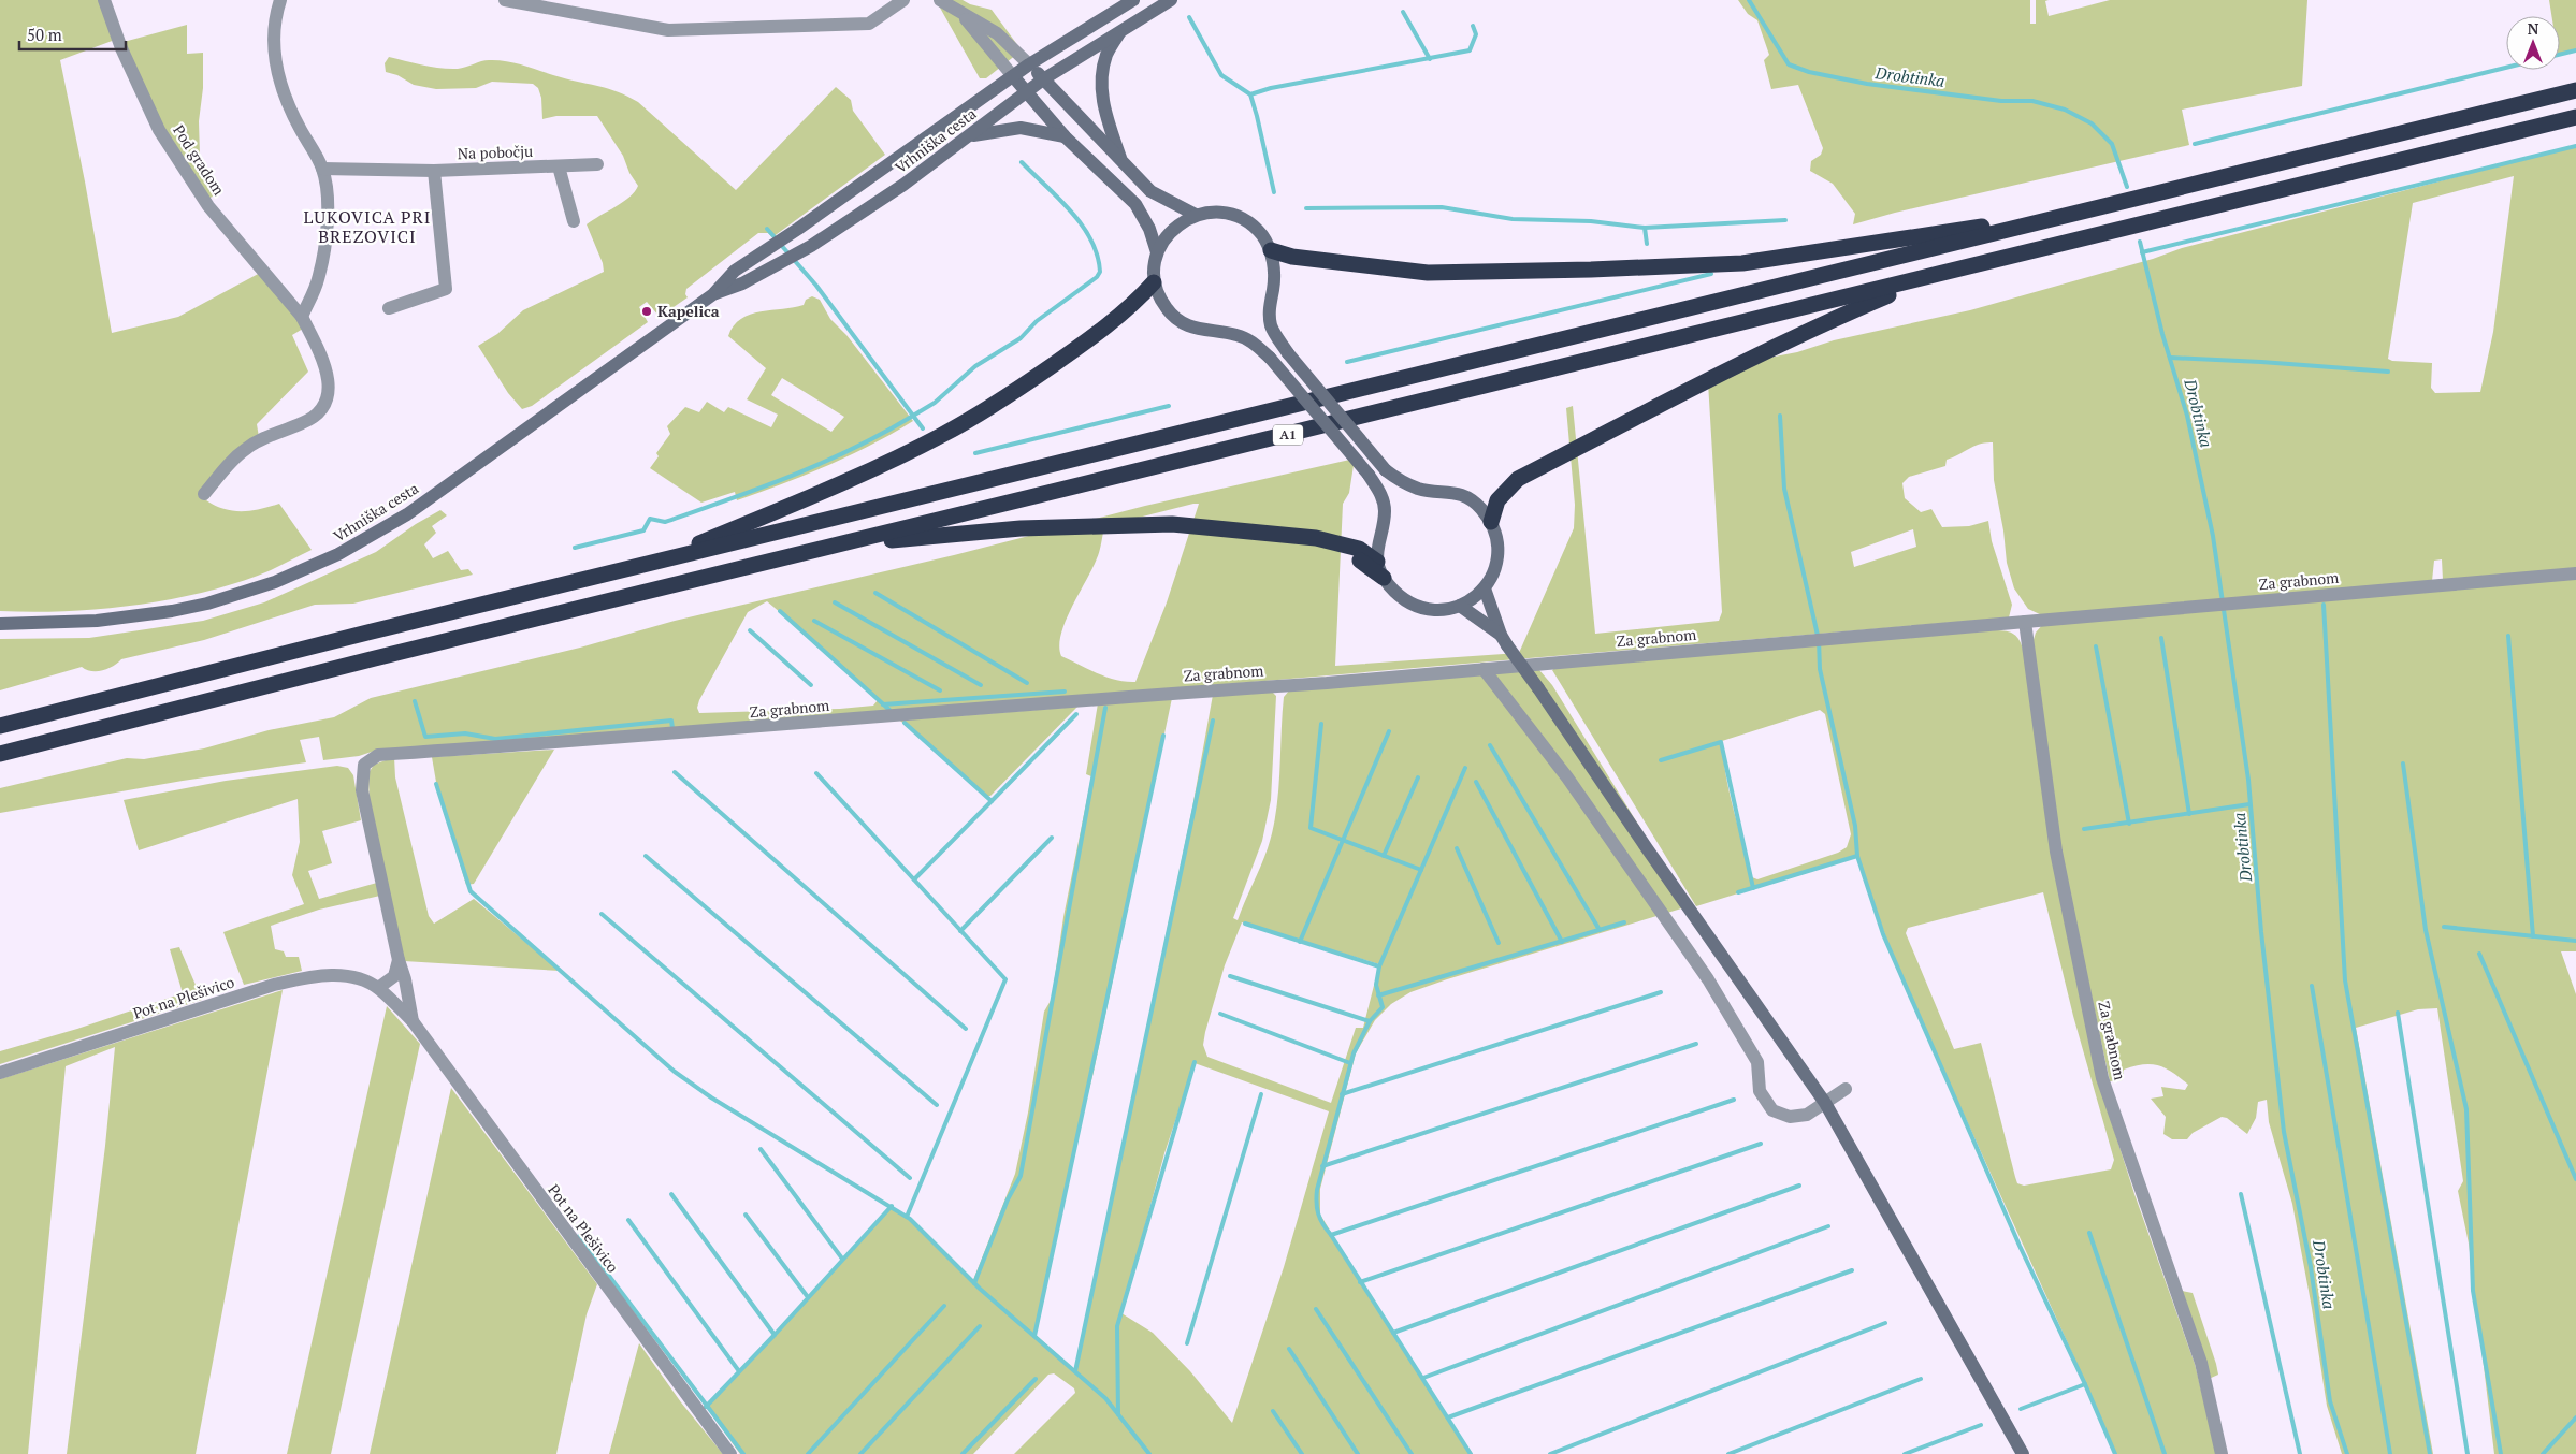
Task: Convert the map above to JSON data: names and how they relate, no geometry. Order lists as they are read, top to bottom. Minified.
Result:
{"streets":{"highway":["A1"],"main road":["Vrhniška cesta"],"street":["Na pobočju","Pod gradom","Za grabnom","Pot na Plešivico"]},"crossings":[["Za grabnom","Pot na Plešivico"]],"districts":["LUKOVICA PRI BREZOVICI"],"water":["Drobtinka"],"places":["Kapelica"],"scale_bar":"50 m","north":"top"}
